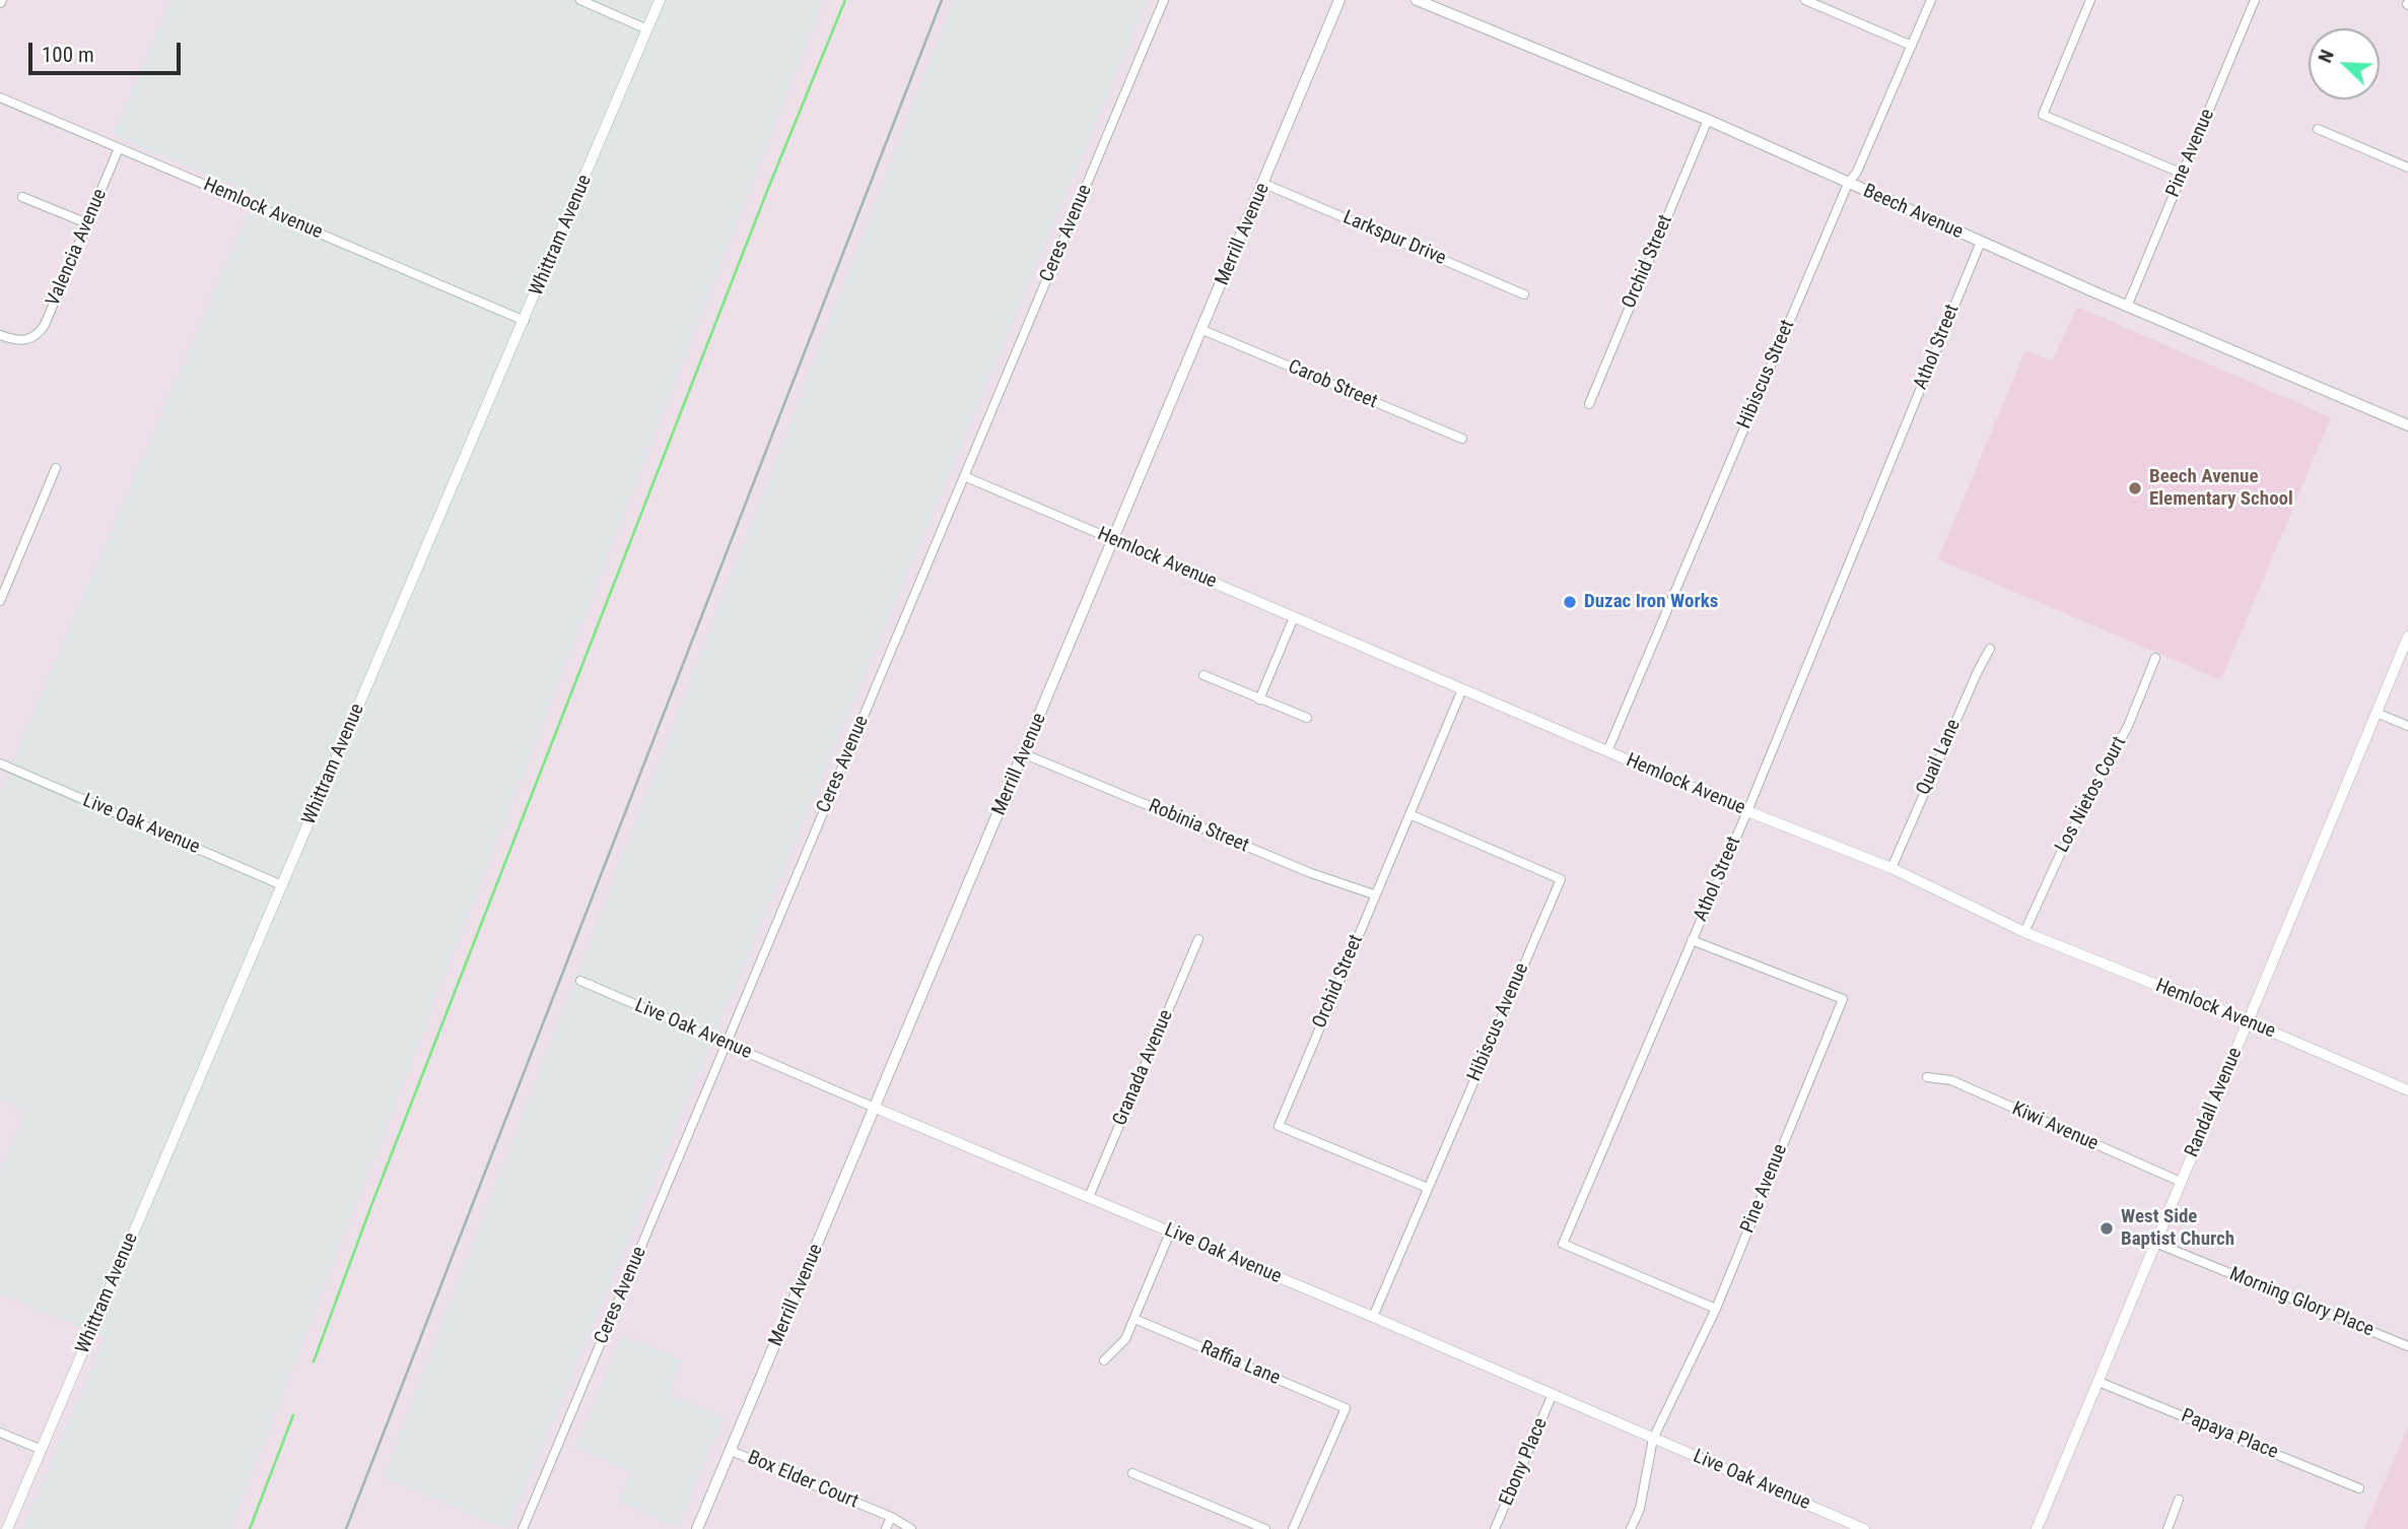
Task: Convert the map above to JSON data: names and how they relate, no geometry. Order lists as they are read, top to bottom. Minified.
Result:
{"streets":{"main road":["Beech Avenue","Merrill Avenue"],"street":["Pine Avenue","Hemlock Avenue","Ceres Avenue","Whittram Avenue","Larkspur Drive","Valencia Avenue","Orchid Street","Athol Street","Hibiscus Street","Carob Street","Quail Lane","Los Nietos Court","Live Oak Avenue","Robinia Street","Hibiscus Avenue","Granada Avenue","Randall Avenue","Kiwi Avenue","Morning Glory Place","Raffia Lane","Papaya Place","Ebony Place","Box Elder Court"]},"crossings":[["Pine Avenue","Beech Avenue"],["Pine Avenue","Athol Street"],["Pine Avenue","Live Oak Avenue"],["Hemlock Avenue","Ceres Avenue"],["Hemlock Avenue","Merrill Avenue"],["Hemlock Avenue","Whittram Avenue"],["Hemlock Avenue","Valencia Avenue"],["Hemlock Avenue","Orchid Street"],["Hemlock Avenue","Athol Street"],["Hemlock Avenue","Hibiscus Street"],["Hemlock Avenue","Quail Lane"],["Hemlock Avenue","Los Nietos Court"],["Hemlock Avenue","Randall Avenue"],["Beech Avenue","Orchid Street"],["Beech Avenue","Athol Street"],["Beech Avenue","Hibiscus Street"],["Ceres Avenue","Live Oak Avenue"],["Merrill Avenue","Larkspur Drive"],["Merrill Avenue","Carob Street"],["Merrill Avenue","Live Oak Avenue"],["Merrill Avenue","Robinia Street"],["Merrill Avenue","Box Elder Court"],["Whittram Avenue","Live Oak Avenue"],["Orchid Street","Robinia Street"],["Orchid Street","Hibiscus Avenue"],["Live Oak Avenue","Hibiscus Avenue"],["Live Oak Avenue","Granada Avenue"],["Live Oak Avenue","Ebony Place"],["Randall Avenue","Kiwi Avenue"],["Randall Avenue","Morning Glory Place"],["Randall Avenue","Papaya Place"]],"places":["Beech Avenue Elementary School","Duzac Iron Works","West Side Baptist Church"],"scale_bar":"100 m","north":"top left"}
